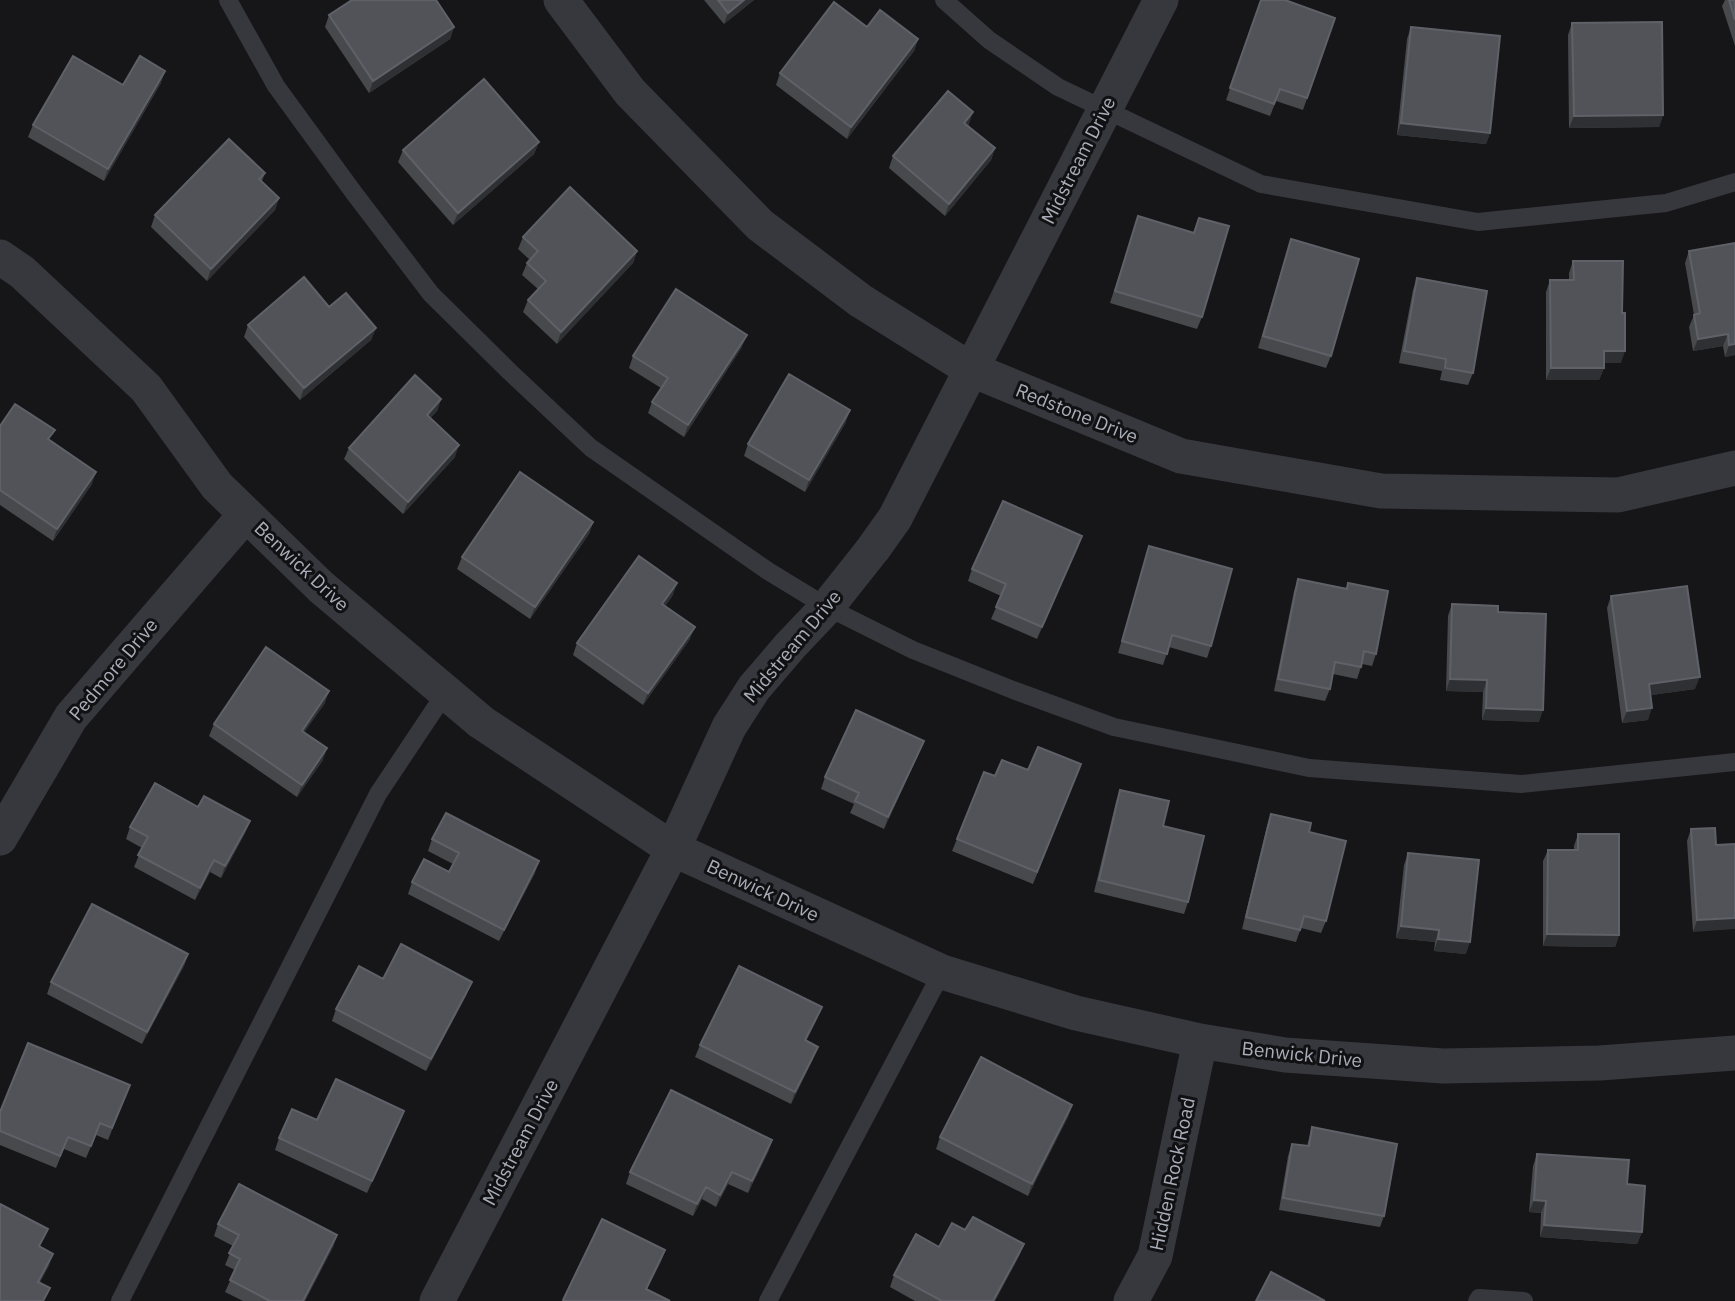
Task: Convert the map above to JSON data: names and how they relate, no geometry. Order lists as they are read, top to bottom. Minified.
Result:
{"streets":{"street":["Midstream Drive","Redstone Drive","Benwick Drive","Pedmore Drive","Hidden Rock Road"]},"crossings":[["Midstream Drive","Redstone Drive"],["Midstream Drive","Benwick Drive"],["Benwick Drive","Pedmore Drive"],["Benwick Drive","Hidden Rock Road"]]}
